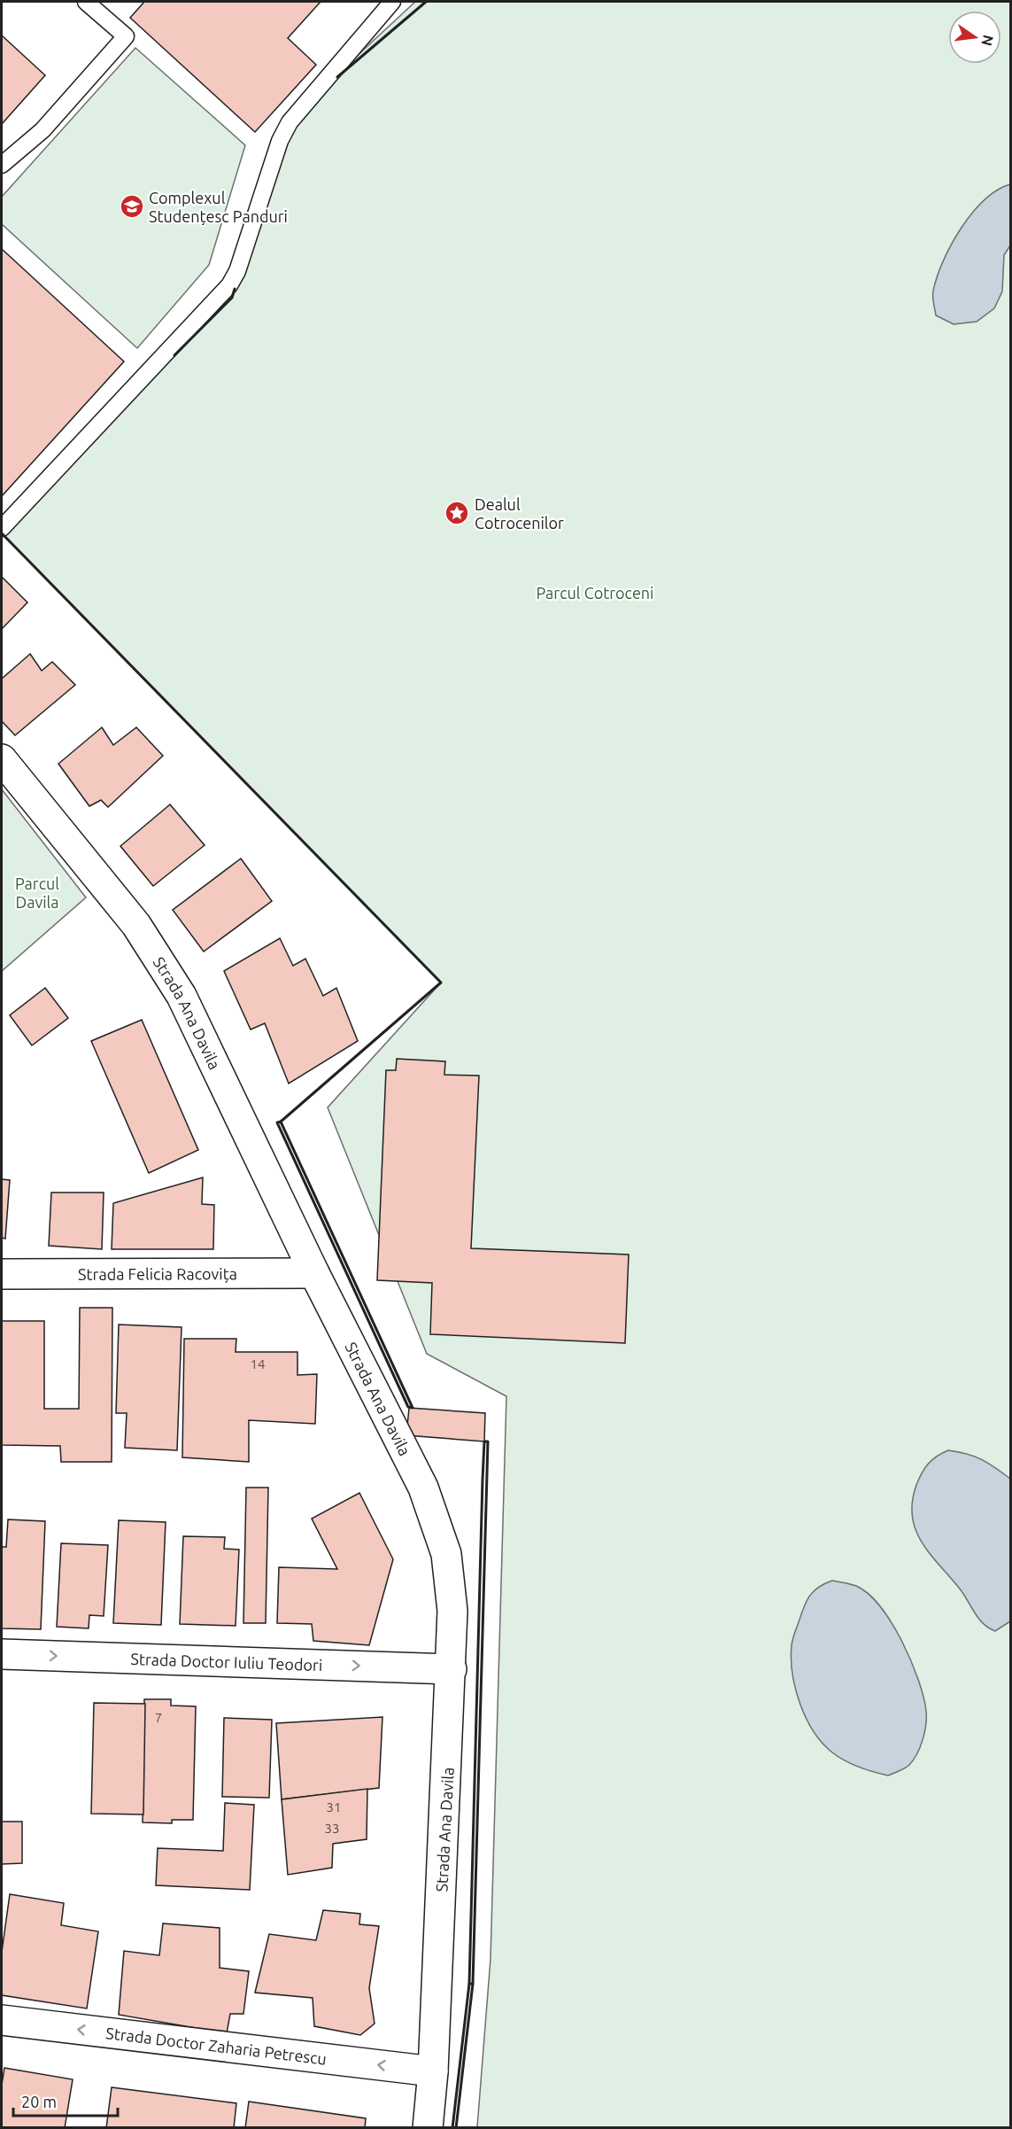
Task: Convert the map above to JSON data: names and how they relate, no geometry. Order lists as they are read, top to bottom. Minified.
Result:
{"streets":{"street":["Strada Ana Davila","Strada Felicia Racovița","Strada Doctor Iuliu Teodori","Strada Doctor Zaharia Petrescu"]},"crossings":[["Strada Ana Davila","Strada Felicia Racovița"],["Strada Ana Davila","Strada Doctor Iuliu Teodori"],["Strada Ana Davila","Strada Doctor Zaharia Petrescu"]],"one_way":["Strada Doctor Iuliu Teodori","Strada Doctor Zaharia Petrescu"],"parks":["Parcul Cotroceni","Parcul Davila"],"places":{"school or university":["Complexul Studențesc Panduri"],"place":["Dealul Cotrocenilor"]},"house_numbers":["14","7","31","33"],"scale_bar":"20 m","north":"right"}
